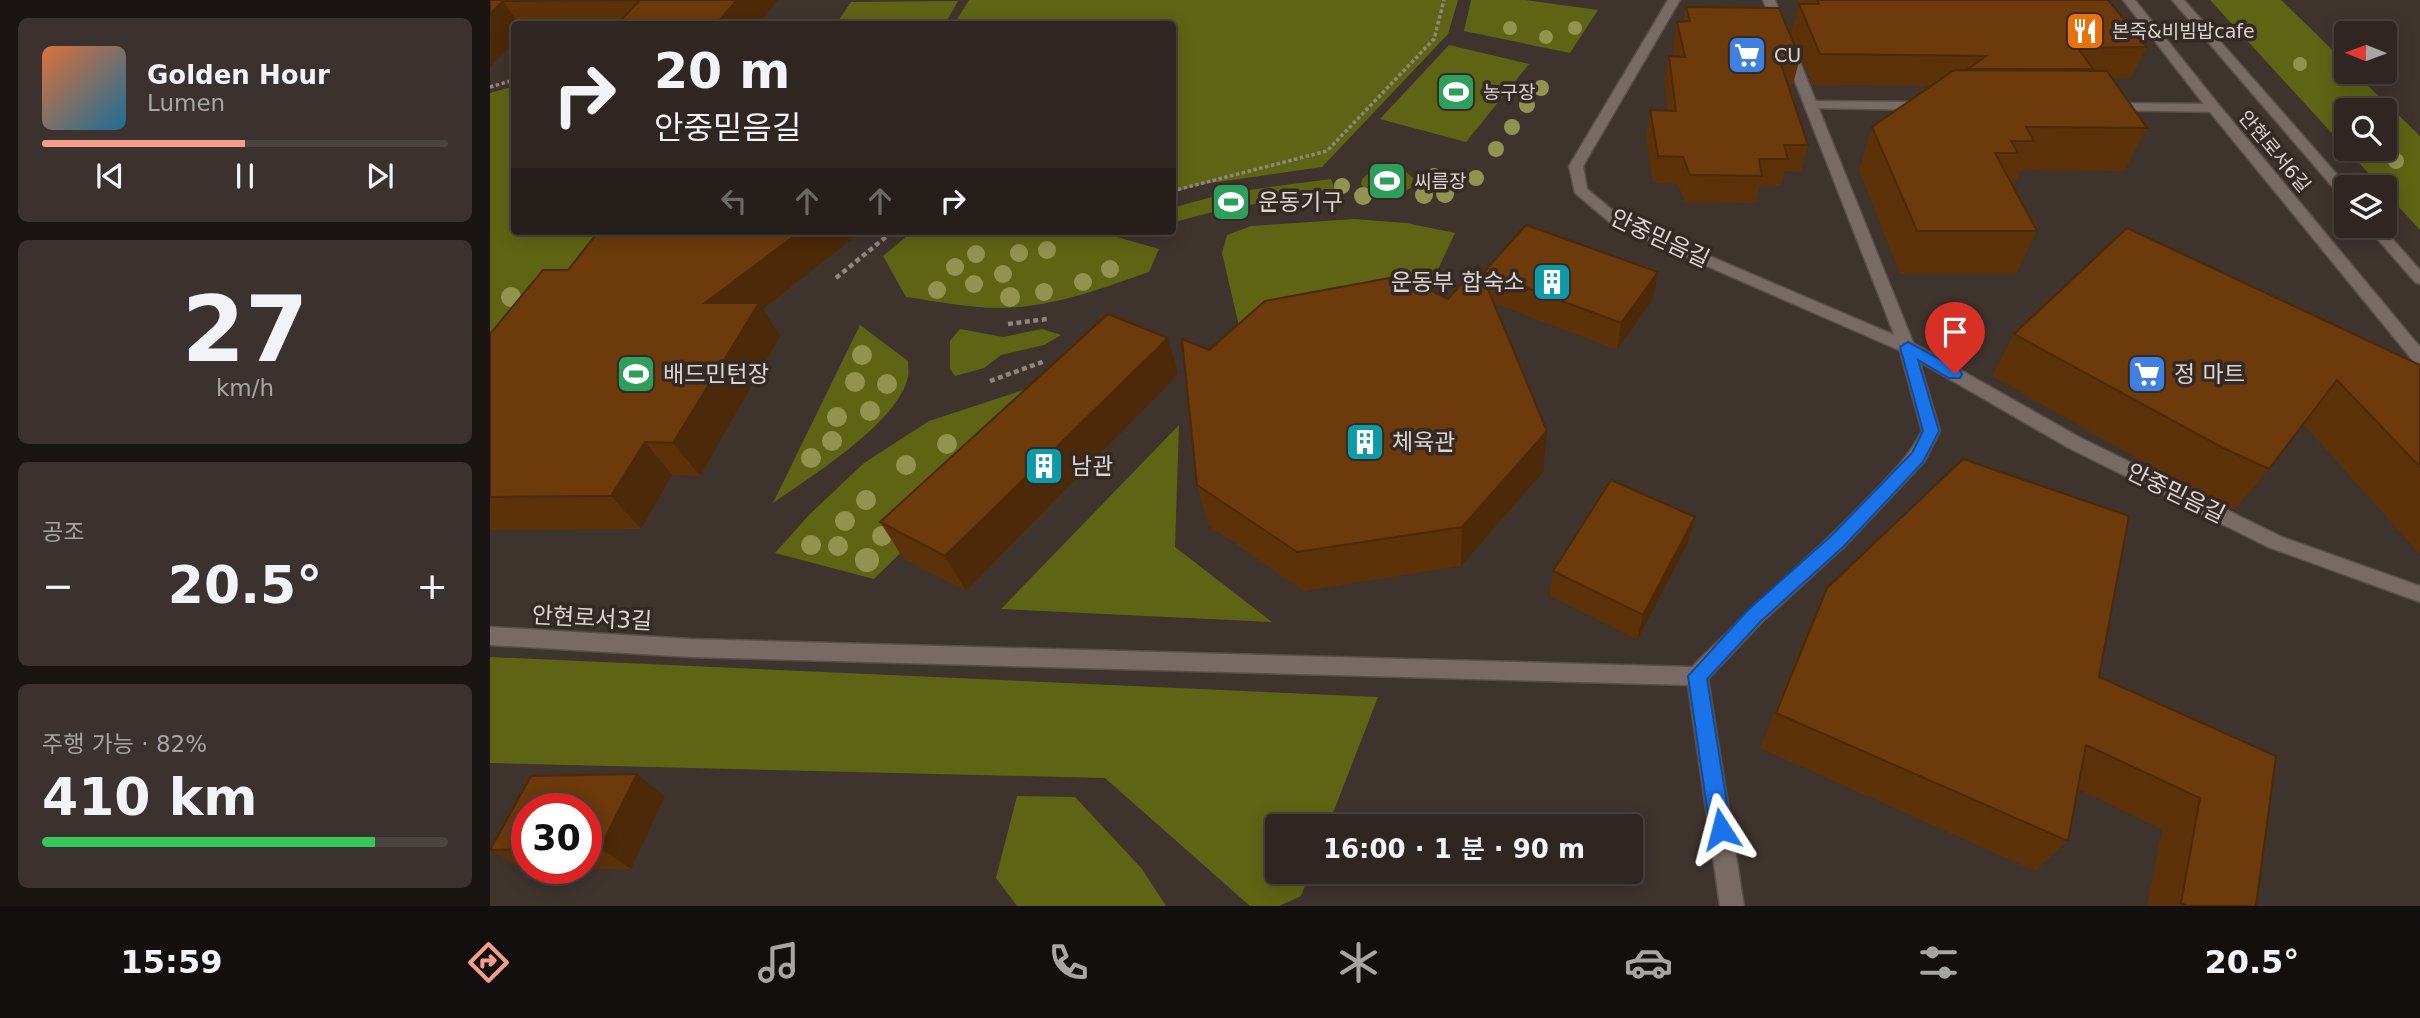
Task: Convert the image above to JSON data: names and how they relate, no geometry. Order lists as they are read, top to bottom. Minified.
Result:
{"streets":{"street":["안현로서6길","안중믿음길","안현로서3길"]},"places":{"restaurant":["본죽&비빔밥cafe"],"supermarket":["CU","정 마트"],"sports":["농구장","씨름장","운동기구","배드민턴장"],"building":["운동부 합숙소","체육관","남관"]},"north":"left","page":{"turn":["20 m","안중믿음길"],"song":["Golden Hour","Lumen"],"tile":[["27","km/h"],"공조",["주행 가능 · 82%","410 km"]],"heat":["−","20.5°","+"],"limit":"30","trip":"16:00 · 1 분 · 90 m","tabs":["15:59","20.5°"]}}
